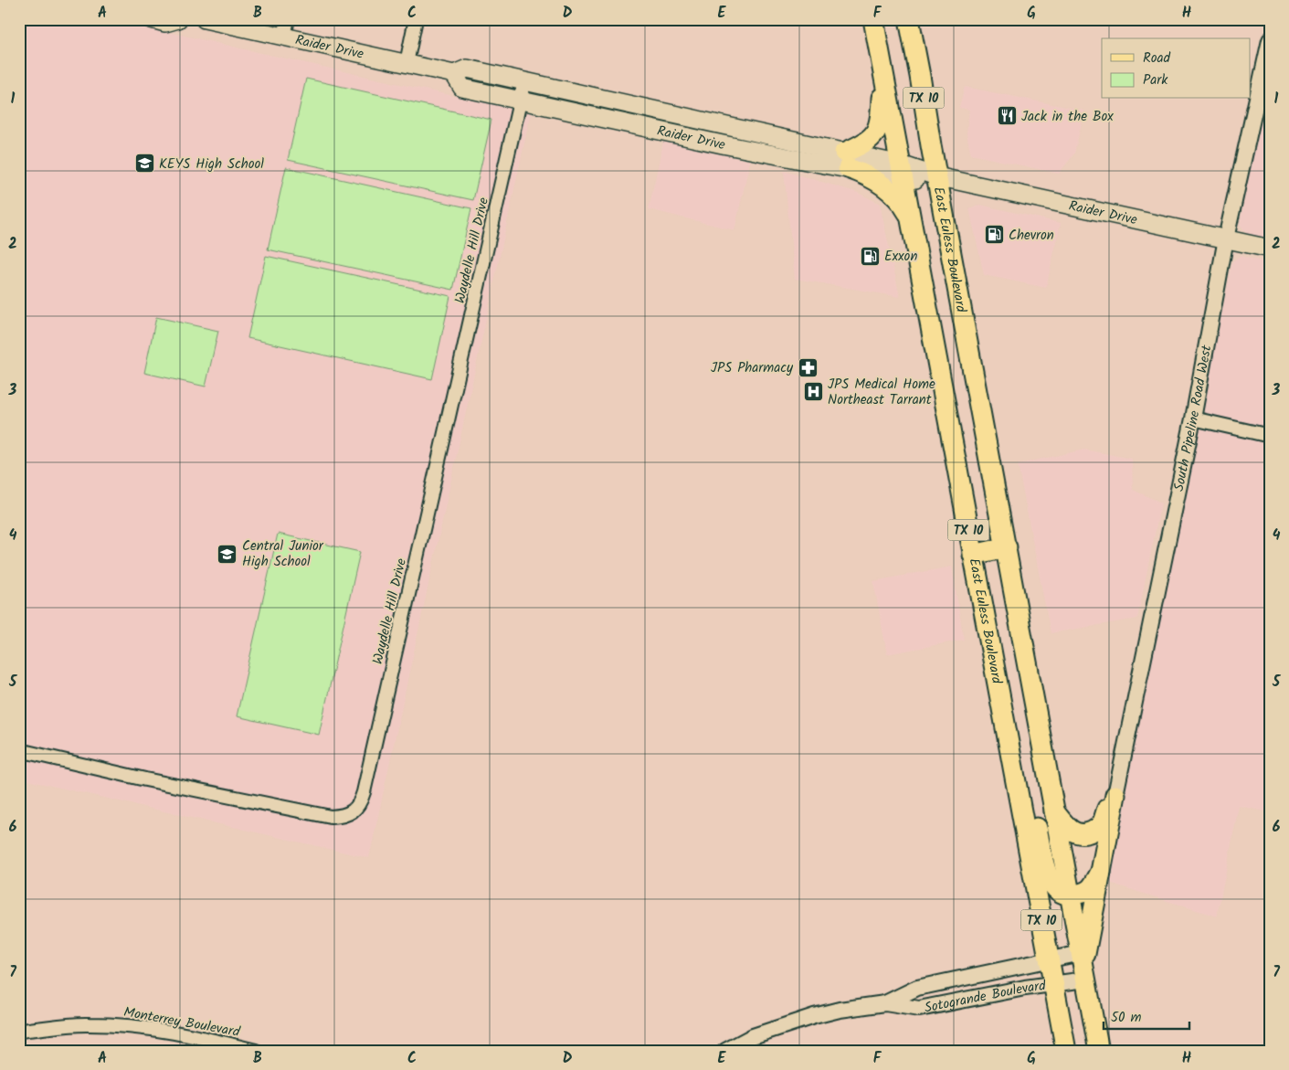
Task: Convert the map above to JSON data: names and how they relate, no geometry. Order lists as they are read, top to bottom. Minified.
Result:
{"streets":{"main road":["Raider Drive","TX 10","East Euless Boulevard"],"street":["Waydelle Hill Drive","South Pipeline Road West","Sotogrande Boulevard","Monterrey Boulevard"]},"crossings":[["Raider Drive","TX 10"],["Raider Drive","East Euless Boulevard"],["Raider Drive","Waydelle Hill Drive"],["Raider Drive","South Pipeline Road West"],["TX 10","East Euless Boulevard"],["East Euless Boulevard","Sotogrande Boulevard"]],"places":{"restaurant":["Jack in the Box"],"school or university":["KEYS High School","Central Junior High School"],"fuel station":["Chevron","Exxon"],"pharmacy":["JPS Pharmacy"],"hospital":["JPS Medical Home Northeast Tarrant"]},"legend":["Road","Park"],"scale_bar":"50 m","grid":{"columns":["A","B","C","D","E","F","G","H"],"rows":["1","2","3","4","5","6","7"]}}
